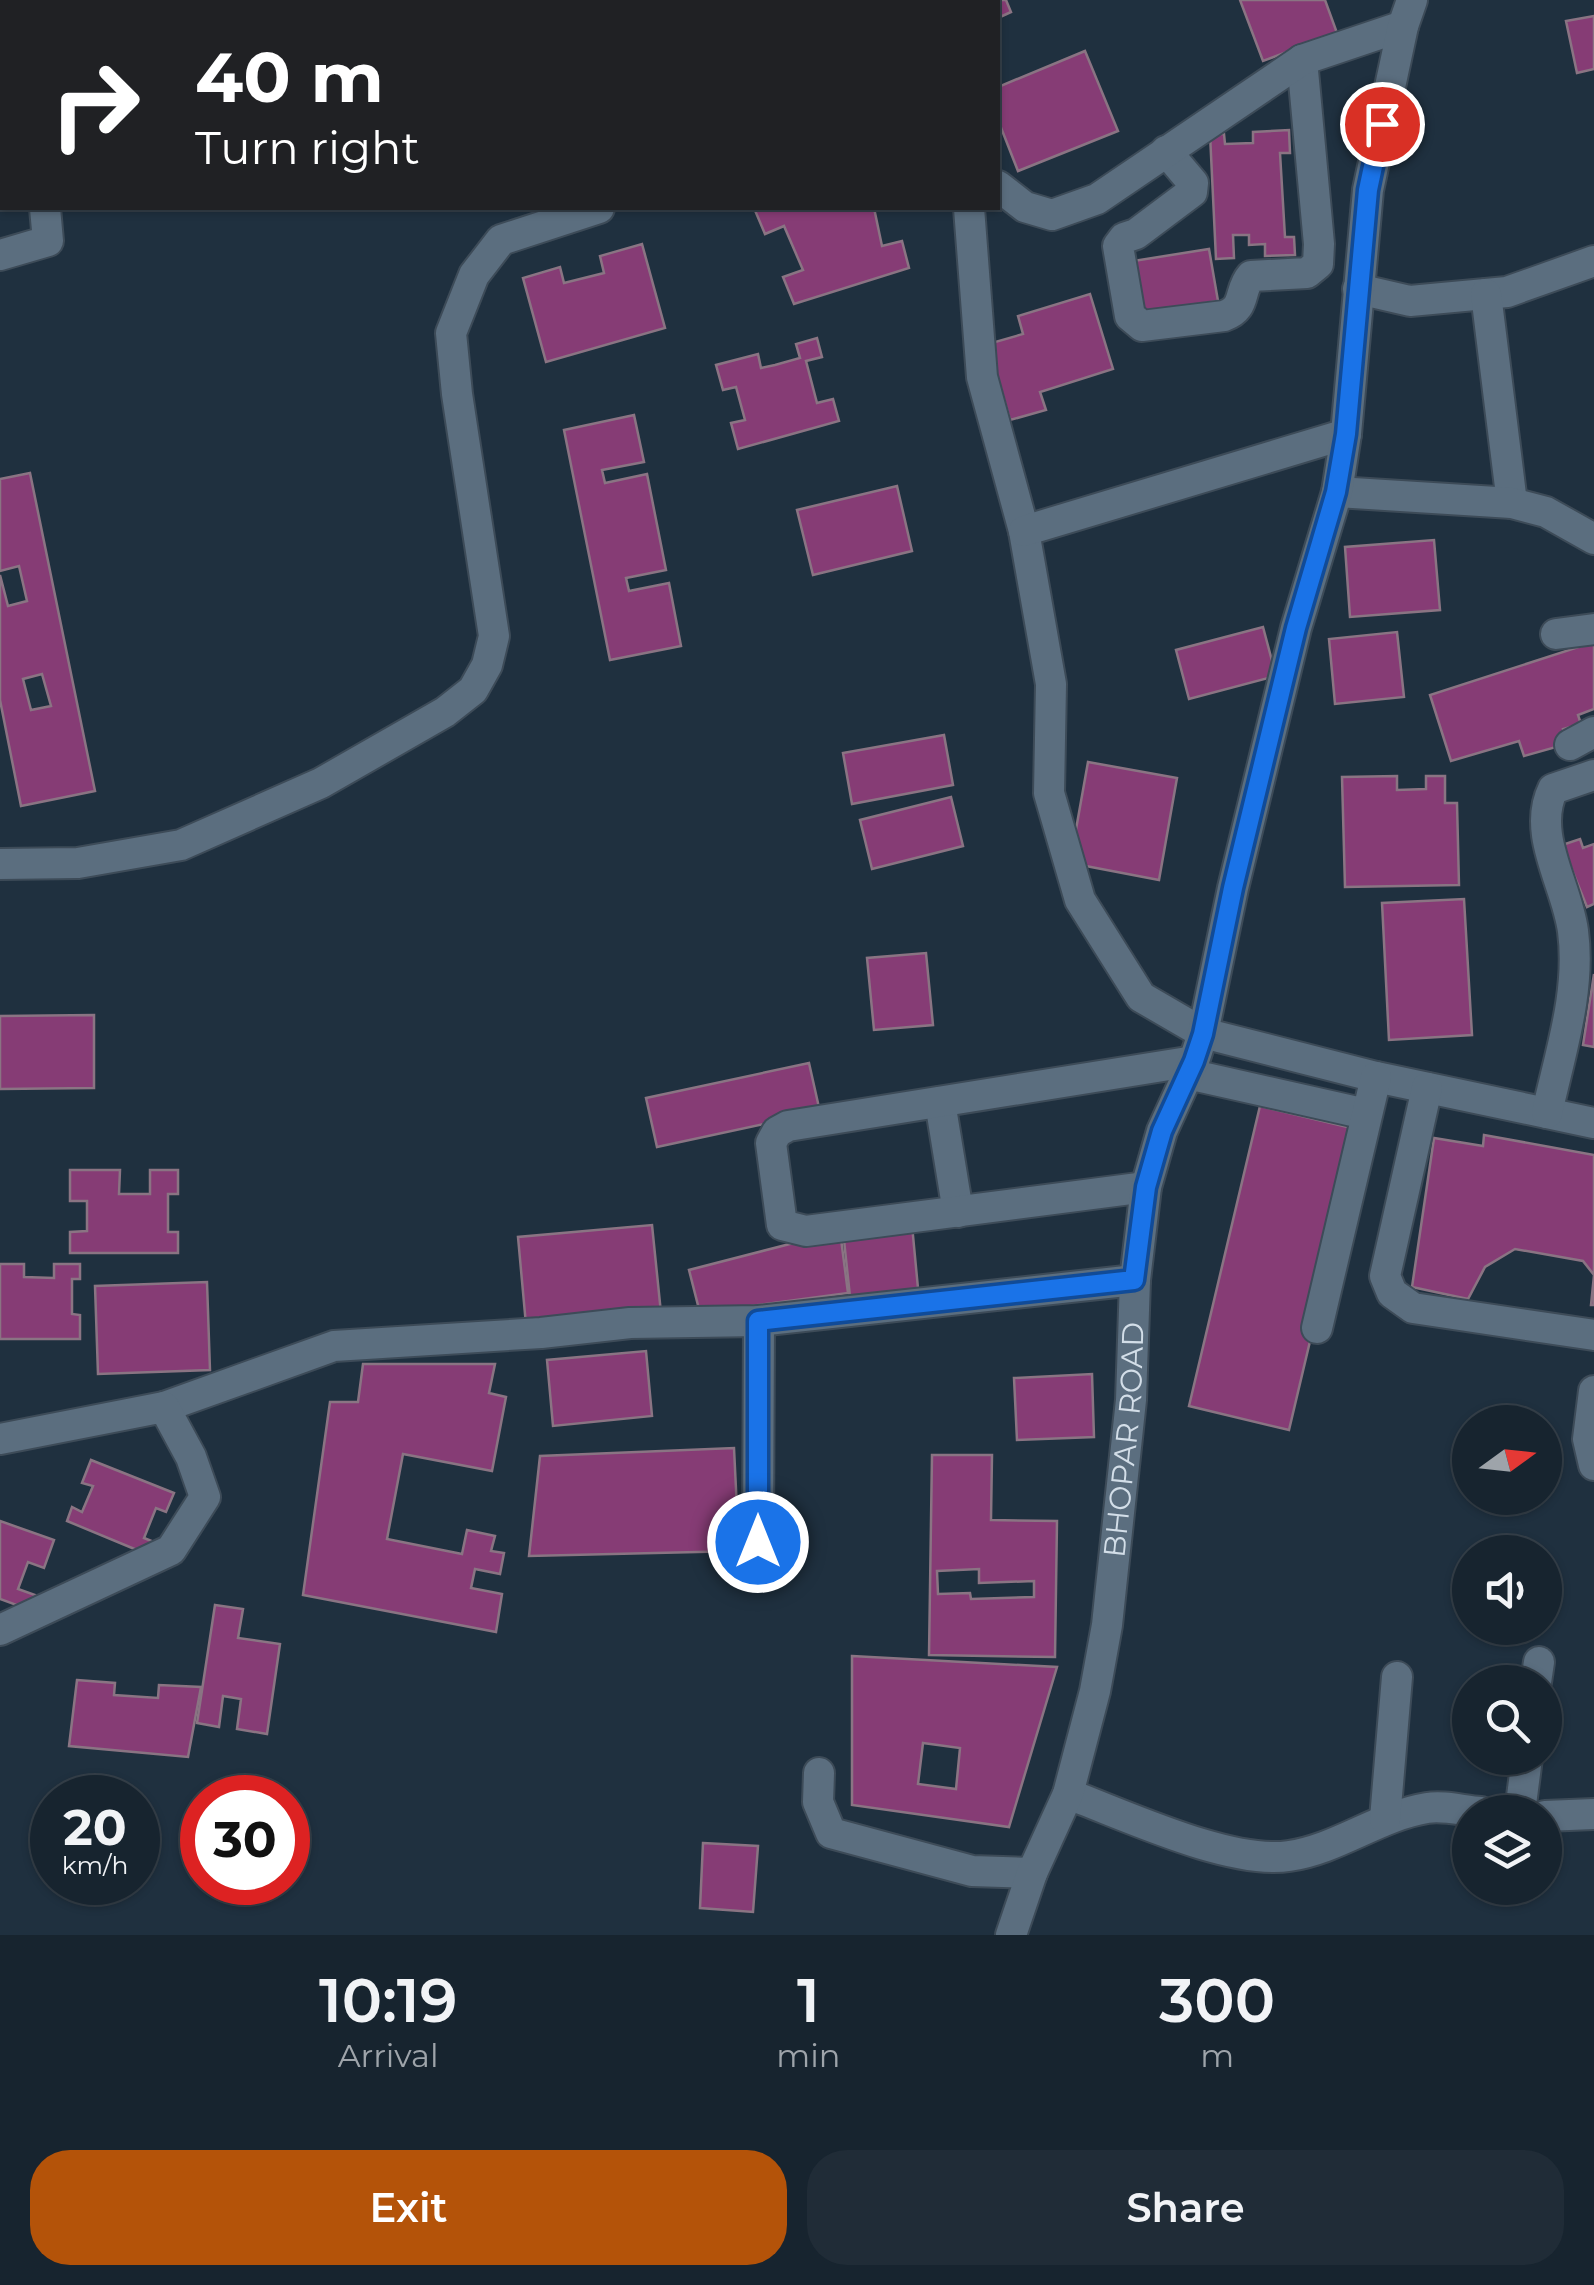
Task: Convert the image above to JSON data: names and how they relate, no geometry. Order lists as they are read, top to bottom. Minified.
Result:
{"streets":{"street":["BHOPAR ROAD"]},"north":"right","page":{"turn":["40 m","Turn right"],"speed":"20 km/h","limit":"30","eta":["10:19","Arrival","1","min","300","m"],"buttons":["Exit","Share"]}}
